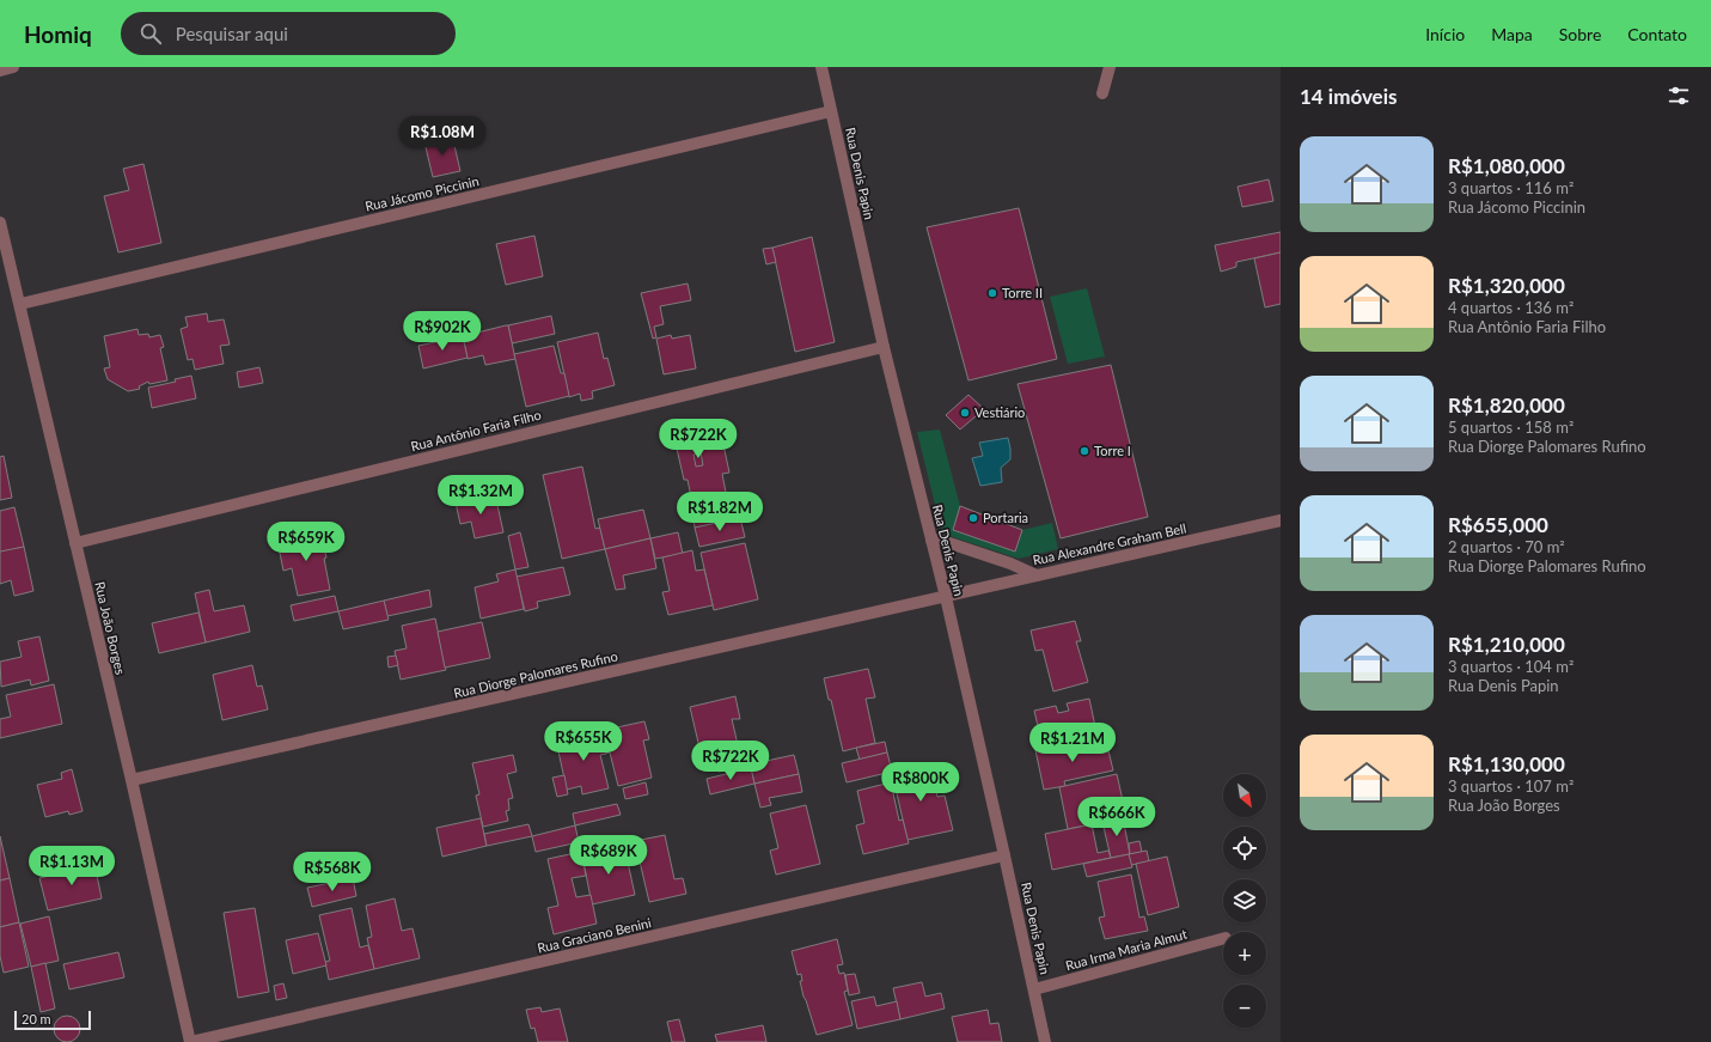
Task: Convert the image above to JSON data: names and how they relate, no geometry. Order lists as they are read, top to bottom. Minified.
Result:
{"streets":{"street":["Rua Denis Papin","Rua Jácomo Piccinin","Rua Antônio Faria Filho","Rua Alexandre Graham Bell","Rua João Borges","Rua Diorge Palomares Rufino","Rua Graciano Benini","Rua Irma Maria Almut"]},"crossings":[["Rua Denis Papin","Rua Jácomo Piccinin"],["Rua Denis Papin","Rua Antônio Faria Filho"],["Rua Denis Papin","Rua Alexandre Graham Bell"],["Rua Denis Papin","Rua Diorge Palomares Rufino"],["Rua Denis Papin","Rua Graciano Benini"],["Rua Denis Papin","Rua Irma Maria Almut"],["Rua Jácomo Piccinin","Rua João Borges"],["Rua Antônio Faria Filho","Rua João Borges"],["Rua Alexandre Graham Bell","Rua Diorge Palomares Rufino"],["Rua João Borges","Rua Diorge Palomares Rufino"],["Rua João Borges","Rua Graciano Benini"]],"places":["Torre II","Vestiário","Torre I","Portaria"],"scale_bar":"20 m","north":"bottom right","page":{"header":"Homiq","search":"Pesquisar aqui","nav":["Início","Mapa","Sobre","Contato"],"heading":"14 imóveis","price":["R$1.08M","R$902K","R$722K","R$1.32M","R$1.82M","R$659K","R$655K","R$1.21M","R$722K","R$800K","R$666K","R$689K","R$1.13M","R$568K"],"list":[{"name":"R$1,080,000","note":"3 quartos · 116 m² · Rua Jácomo Piccinin"},{"name":"R$1,320,000","note":"4 quartos · 136 m² · Rua Antônio Faria Filho"},{"name":"R$1,820,000","note":"5 quartos · 158 m² · Rua Diorge Palomares Rufino"},{"name":"R$655,000","note":"2 quartos · 70 m² · Rua Diorge Palomares Rufino"},{"name":"R$1,210,000","note":"3 quartos · 104 m² · Rua Denis Papin"},{"name":"R$1,130,000","note":"3 quartos · 107 m² · Rua João Borges"}],"map_buttons":["+","−"],"scale":"20 m"}}
